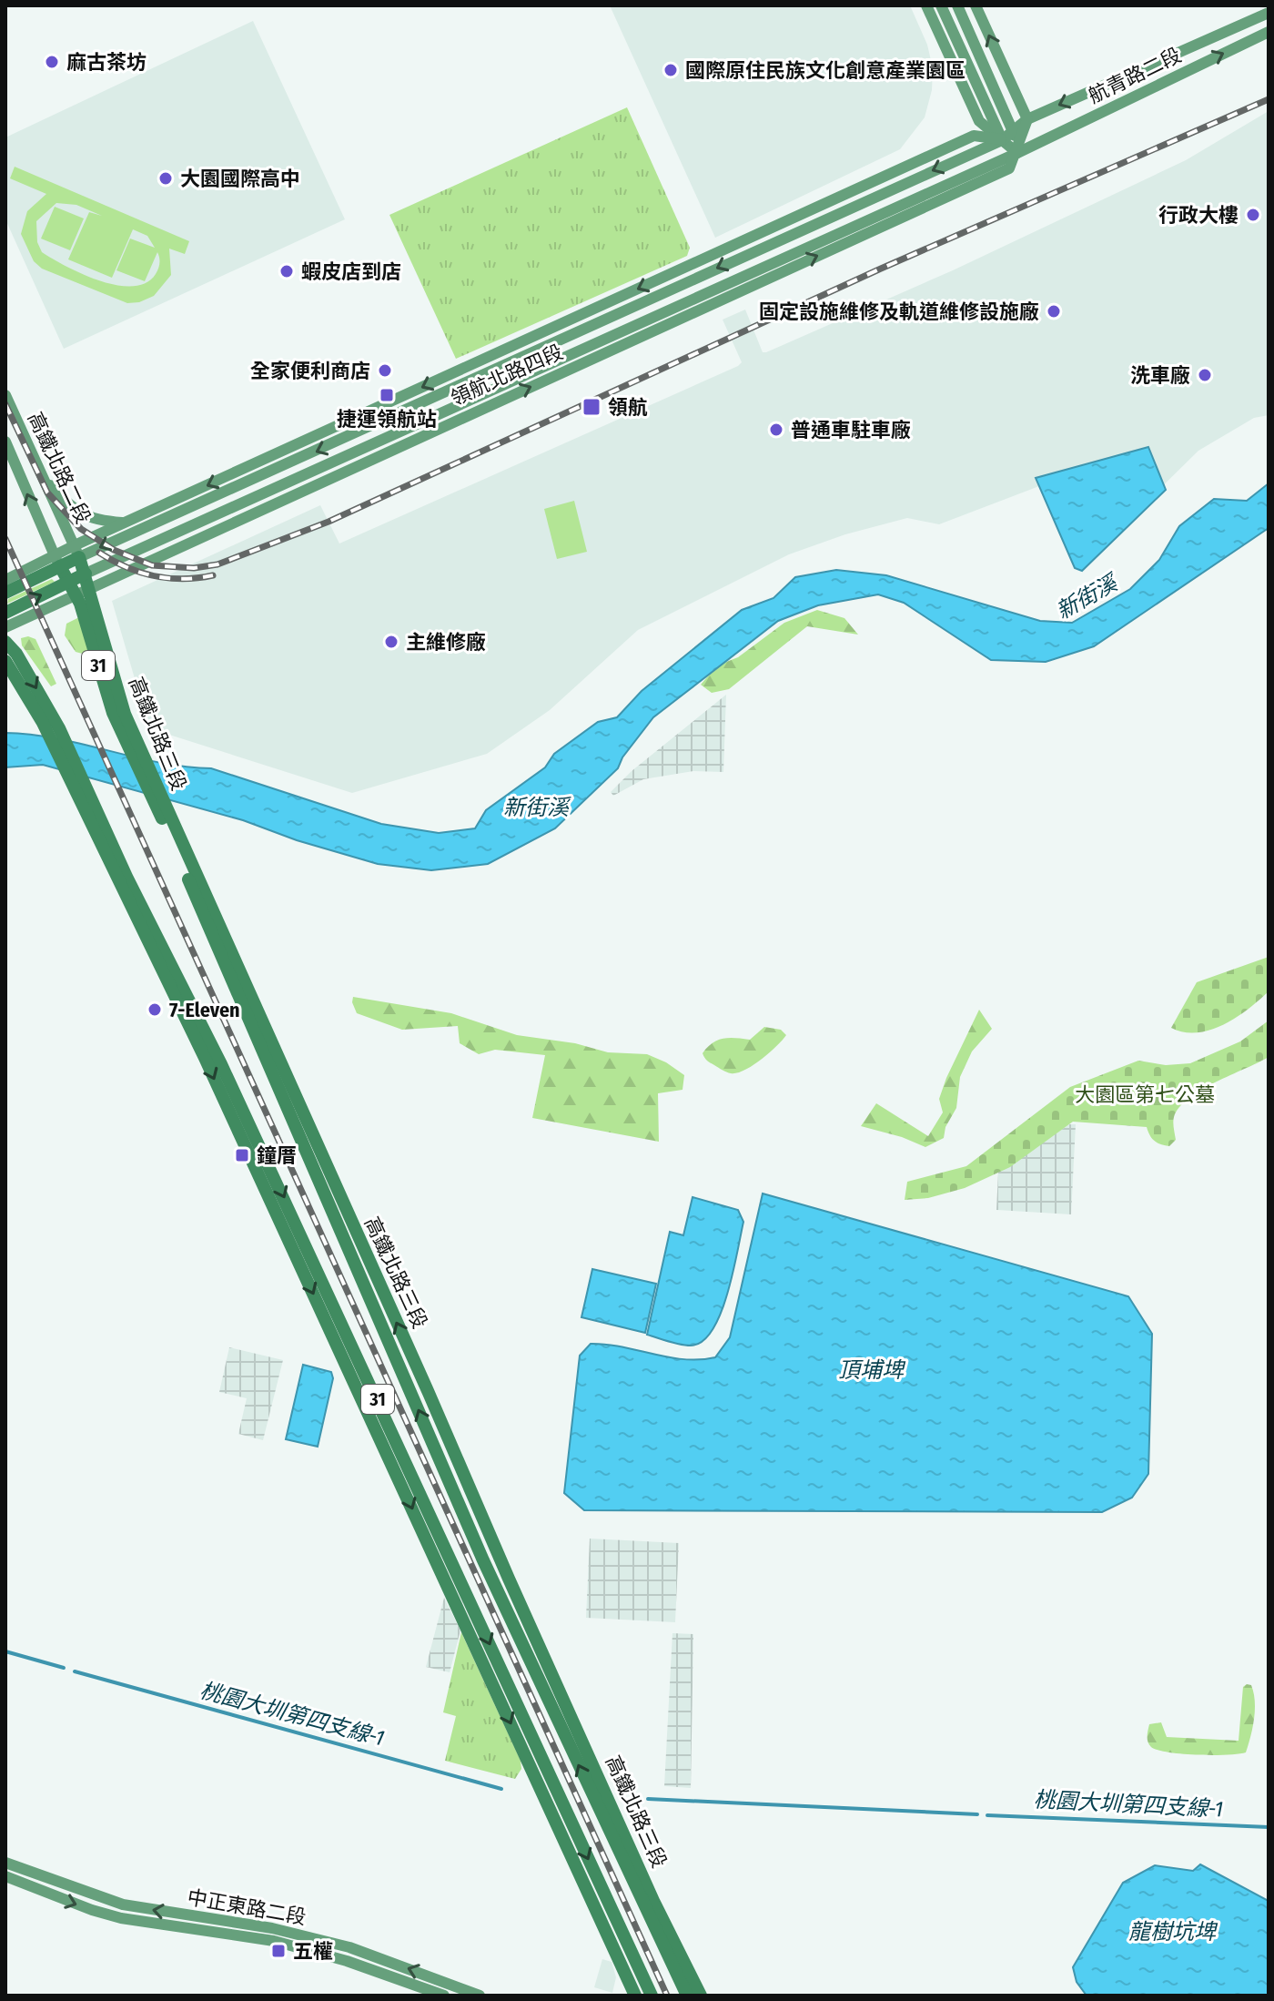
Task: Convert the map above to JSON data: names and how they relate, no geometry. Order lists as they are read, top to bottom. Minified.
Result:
{"streets":{"main road":["領航北路四段","31","高鐵北路三段"],"street":["航青路二段","高鐵北路二段","中正東路二段"]},"crossings":[["航青路二段","領航北路四段"],["領航北路四段","高鐵北路二段"],["領航北路四段","高鐵北路三段"],["高鐵北路二段","高鐵北路三段"]],"water":["新街溪","頂埔埤","桃園大圳第四支線-1","龍樹坑埤"],"parks":["大園區第七公墓"],"places":{"other":["麻古茶坊","國際原住民族文化創意產業園區","大園國際高中","行政大樓","蝦皮店到店","固定設施維修及軌道維修設施廠","全家便利商店","洗車廠","普通車駐車廠","主維修廠","7-Eleven"],"transit":["捷運領航站","領航","鐘厝","五權"]}}
